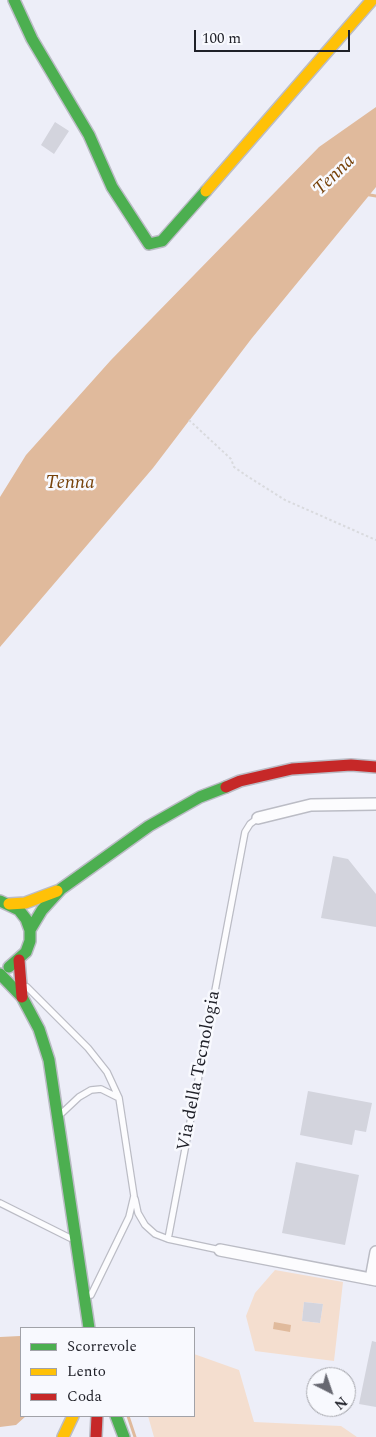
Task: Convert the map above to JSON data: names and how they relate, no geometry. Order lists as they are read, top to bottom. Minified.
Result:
{"streets":{"street":["Via della Tecnologia"]},"water":["Tenna"],"legend":["Scorrevole","Lento","Coda"],"scale_bar":"100 m","north":"bottom right"}
